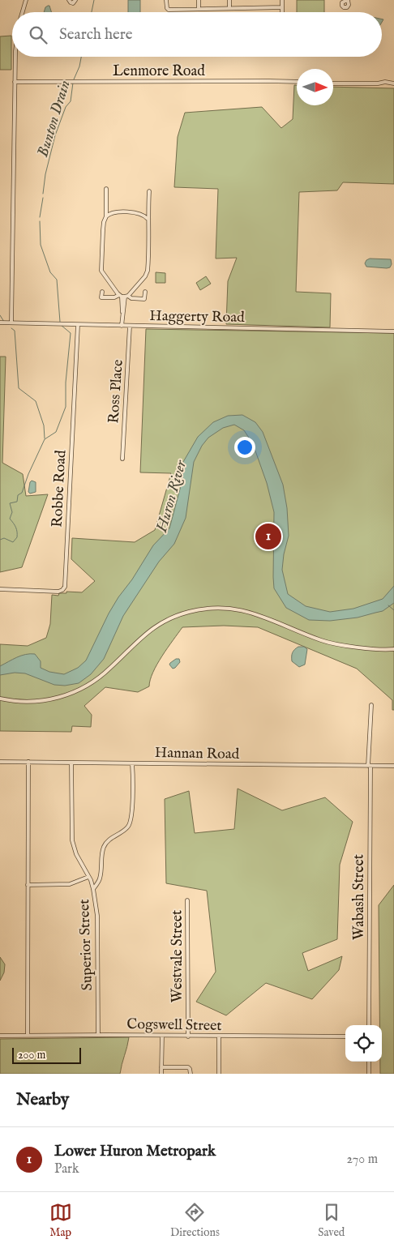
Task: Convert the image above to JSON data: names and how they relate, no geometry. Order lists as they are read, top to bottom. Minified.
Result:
{"streets":{"street":["Lenmore Road","Haggerty Road","Ross Place","Robbe Road","Hannan Road","Wabash Street","Superior Street","Westvale Street","Cogswell Street"]},"crossings":[["Haggerty Road","Ross Place"],["Haggerty Road","Robbe Road"],["Hannan Road","Wabash Street"],["Hannan Road","Superior Street"],["Superior Street","Cogswell Street"],["Westvale Street","Cogswell Street"]],"water":["Bunton Drain","Huron River"],"scale_bar":"200 m","north":"right","page":{"search":"Search here","pins":"1","scale":"200 m","heading":"Nearby","list":[{"mark":"1","name":"Lower Huron Metropark","note":"Park","value":"270 m"}],"nav":["Map","Directions","Saved"]}}
